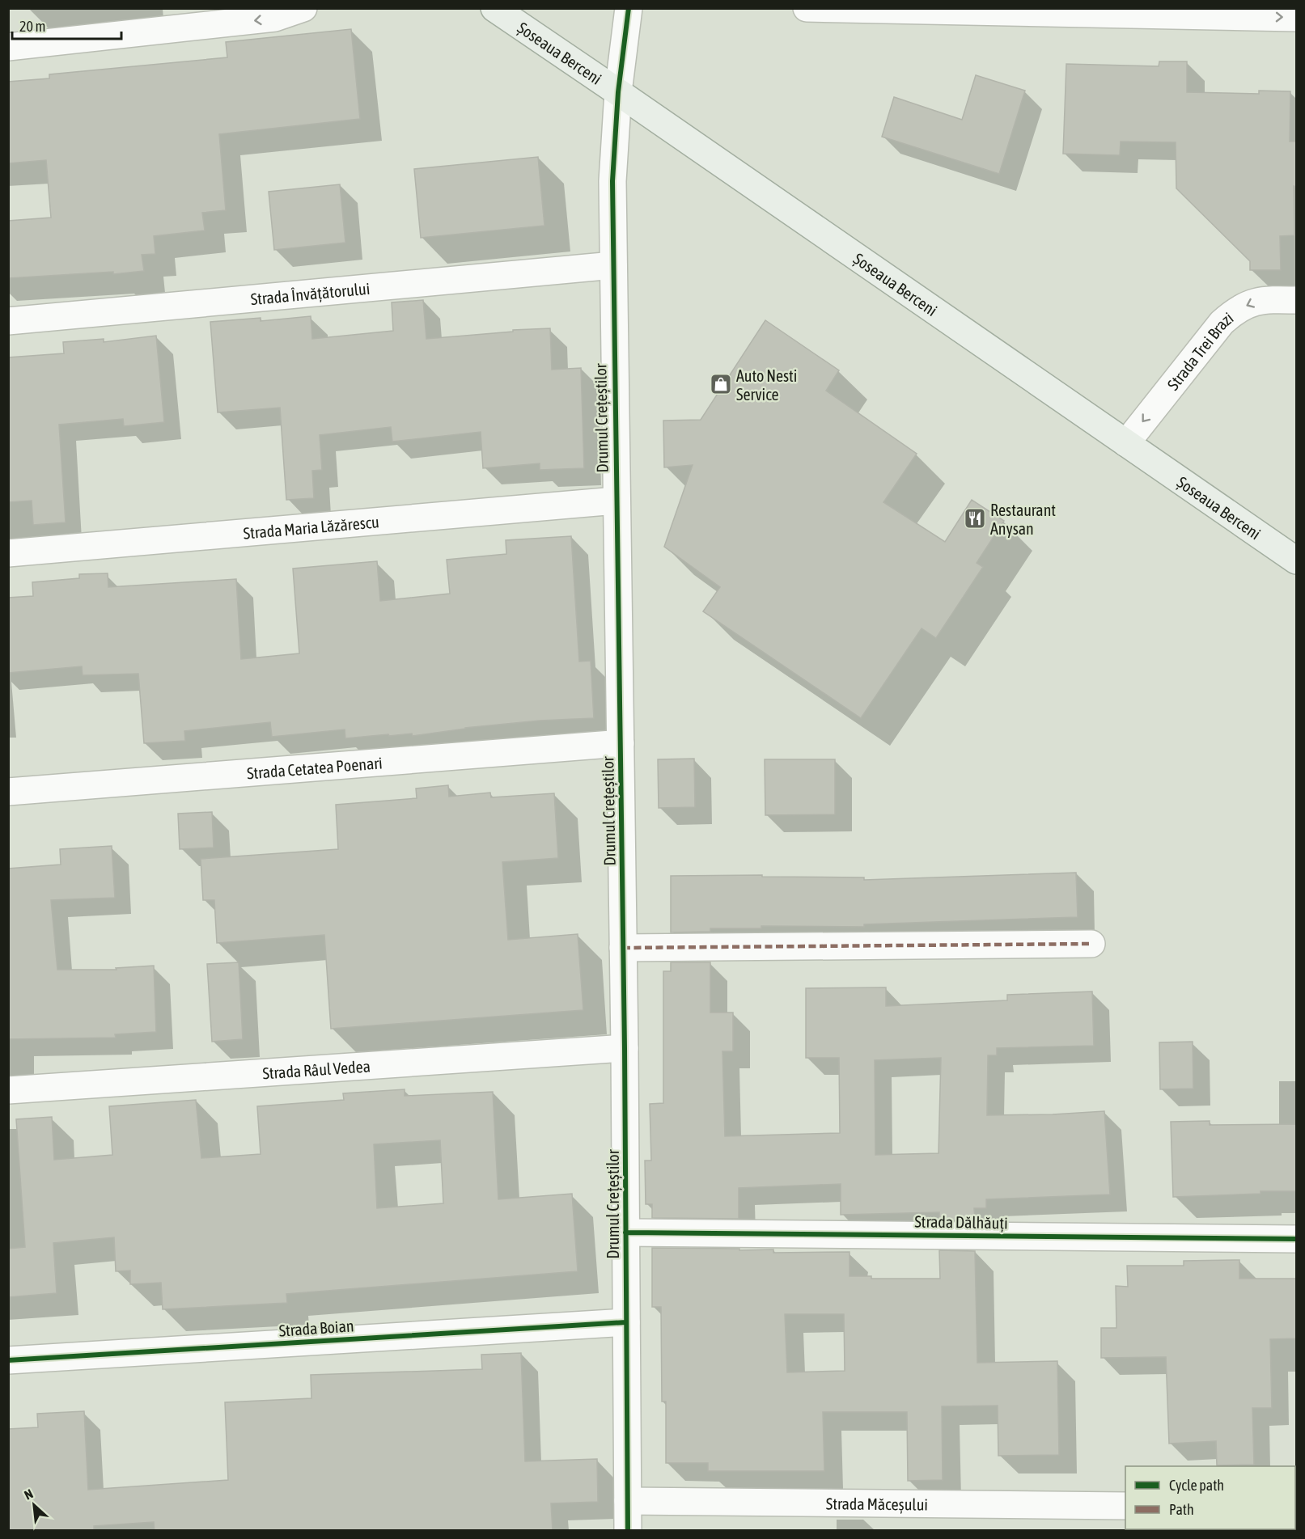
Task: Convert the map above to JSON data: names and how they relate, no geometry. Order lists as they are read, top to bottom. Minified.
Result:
{"streets":{"main road":["Șoseaua Berceni"],"street":["Strada Învățătorului","Strada Trei Brazi","Drumul Crețeștilor","Strada Maria Lăzărescu","Strada Cetatea Poenari","Strada Râul Vedea","Strada Dălhăuți","Strada Boian","Strada Măceșului"]},"crossings":[["Șoseaua Berceni","Strada Trei Brazi"],["Șoseaua Berceni","Drumul Crețeștilor"],["Strada Învățătorului","Drumul Crețeștilor"],["Drumul Crețeștilor","Strada Maria Lăzărescu"],["Drumul Crețeștilor","Strada Cetatea Poenari"],["Drumul Crețeștilor","Strada Râul Vedea"],["Drumul Crețeștilor","Strada Dălhăuți"],["Drumul Crețeștilor","Strada Boian"],["Drumul Crețeștilor","Strada Măceșului"]],"one_way":["Strada Trei Brazi"],"places":{"shop":["Auto Nesti Service"],"restaurant":["Restaurant Anysan"]},"legend":["Cycle path","Path"],"scale_bar":"20 m","north":"top left"}
